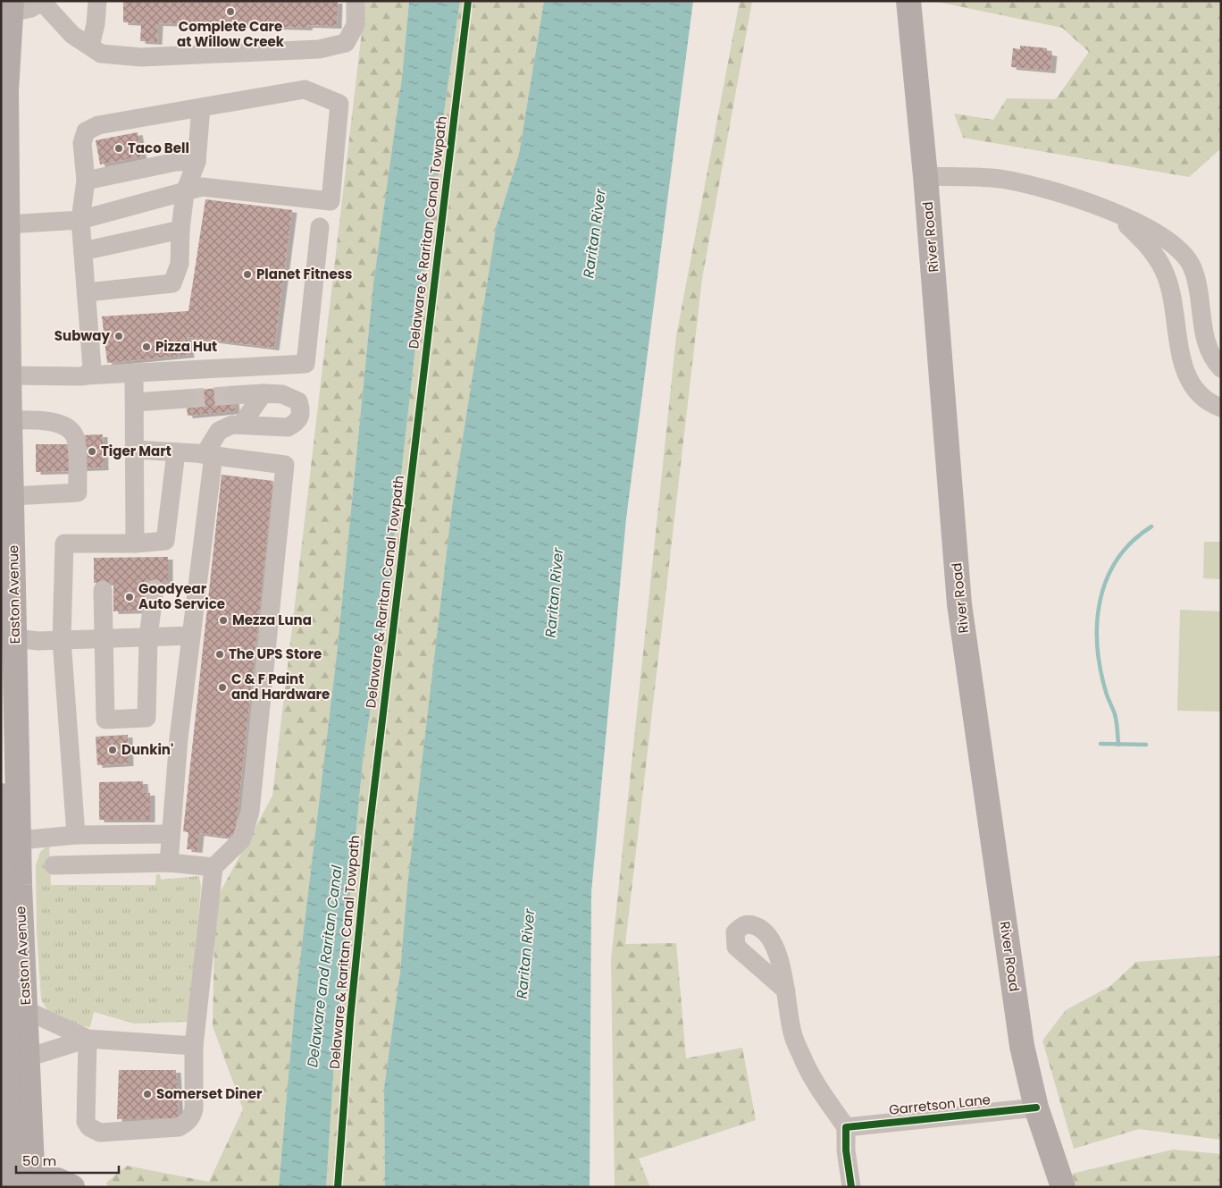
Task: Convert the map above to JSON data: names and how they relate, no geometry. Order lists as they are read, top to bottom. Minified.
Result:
{"streets":{"main road":["River Road","Easton Avenue"],"street":["Garretson Lane"],"cycle path":["Delaware & Raritan Canal Towpath"]},"crossings":[["River Road","Garretson Lane"]],"water":["Raritan River","Delaware and Raritan Canal"],"places":["Complete Care at Willow Creek","Taco Bell","Planet Fitness","Subway","Pizza Hut","Tiger Mart","Goodyear Auto Service","Mezza Luna","The UPS Store","C & F Paint and Hardware","Dunkin'","Somerset Diner"],"scale_bar":"50 m"}
